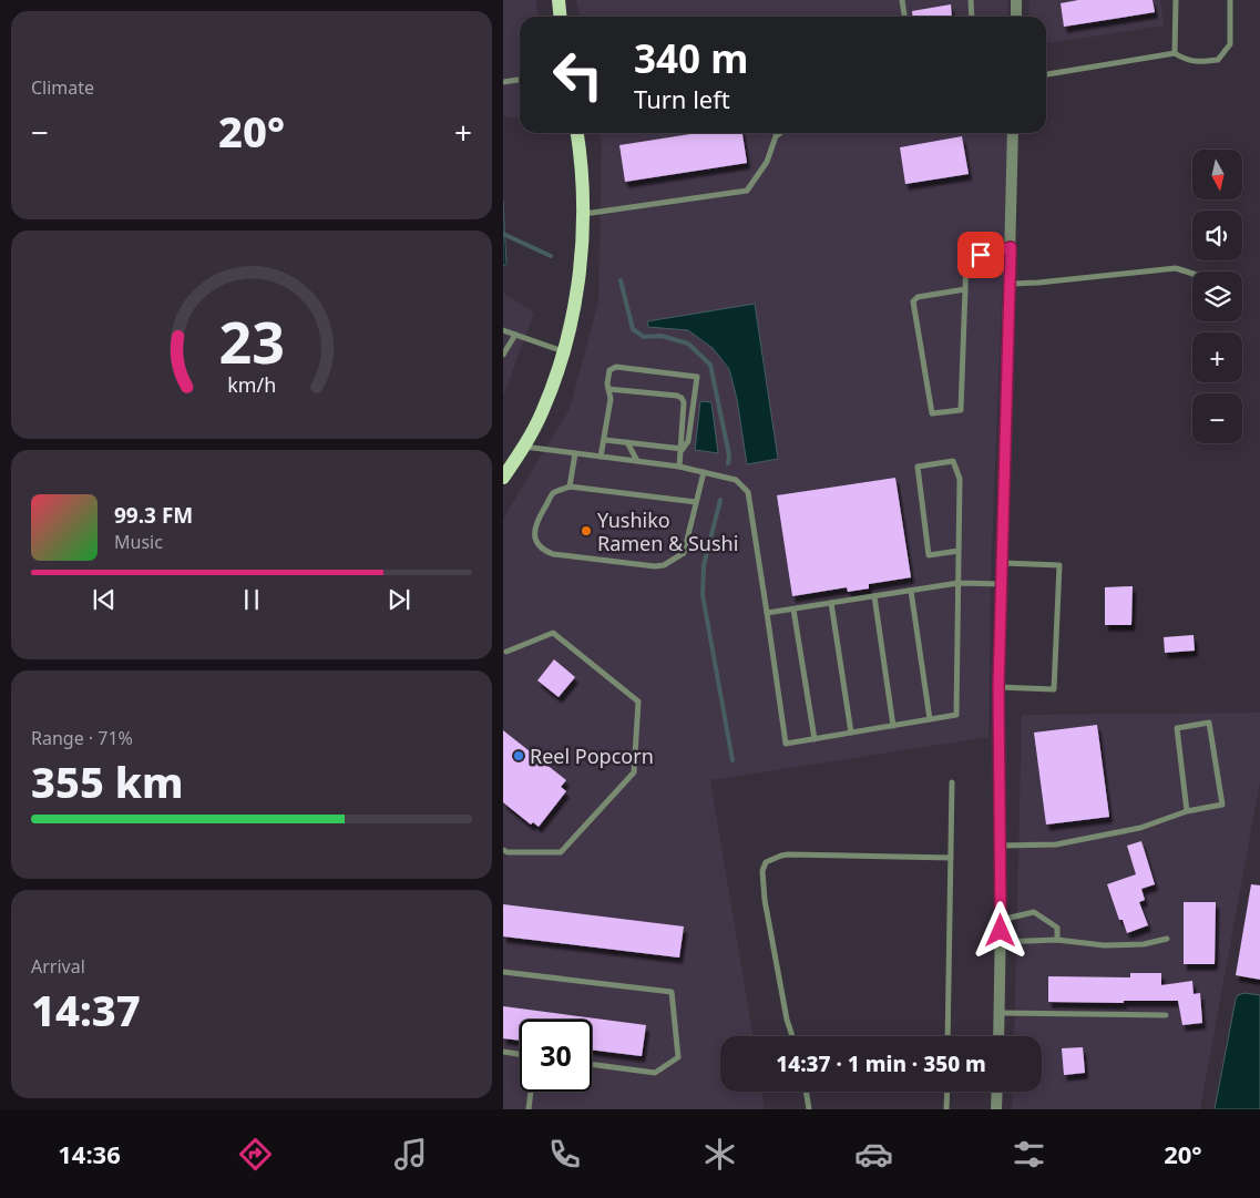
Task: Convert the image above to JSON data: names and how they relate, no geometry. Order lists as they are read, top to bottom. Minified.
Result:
{"places":["Yushiko Ramen & Sushi","Reel Popcorn"],"north":"bottom","page":{"tile":["Climate",["Range · 71%","355 km"],["Arrival","14:37"]],"turn":["340 m","Turn left"],"heat":["−","20°","+"],"map_buttons":["+","−"],"song":["99.3 FM","Music"],"limit":"30","trip":"14:37 · 1 min · 350 m","tabs":["14:36","20°"],"gauge":["23","km/h"]}}
